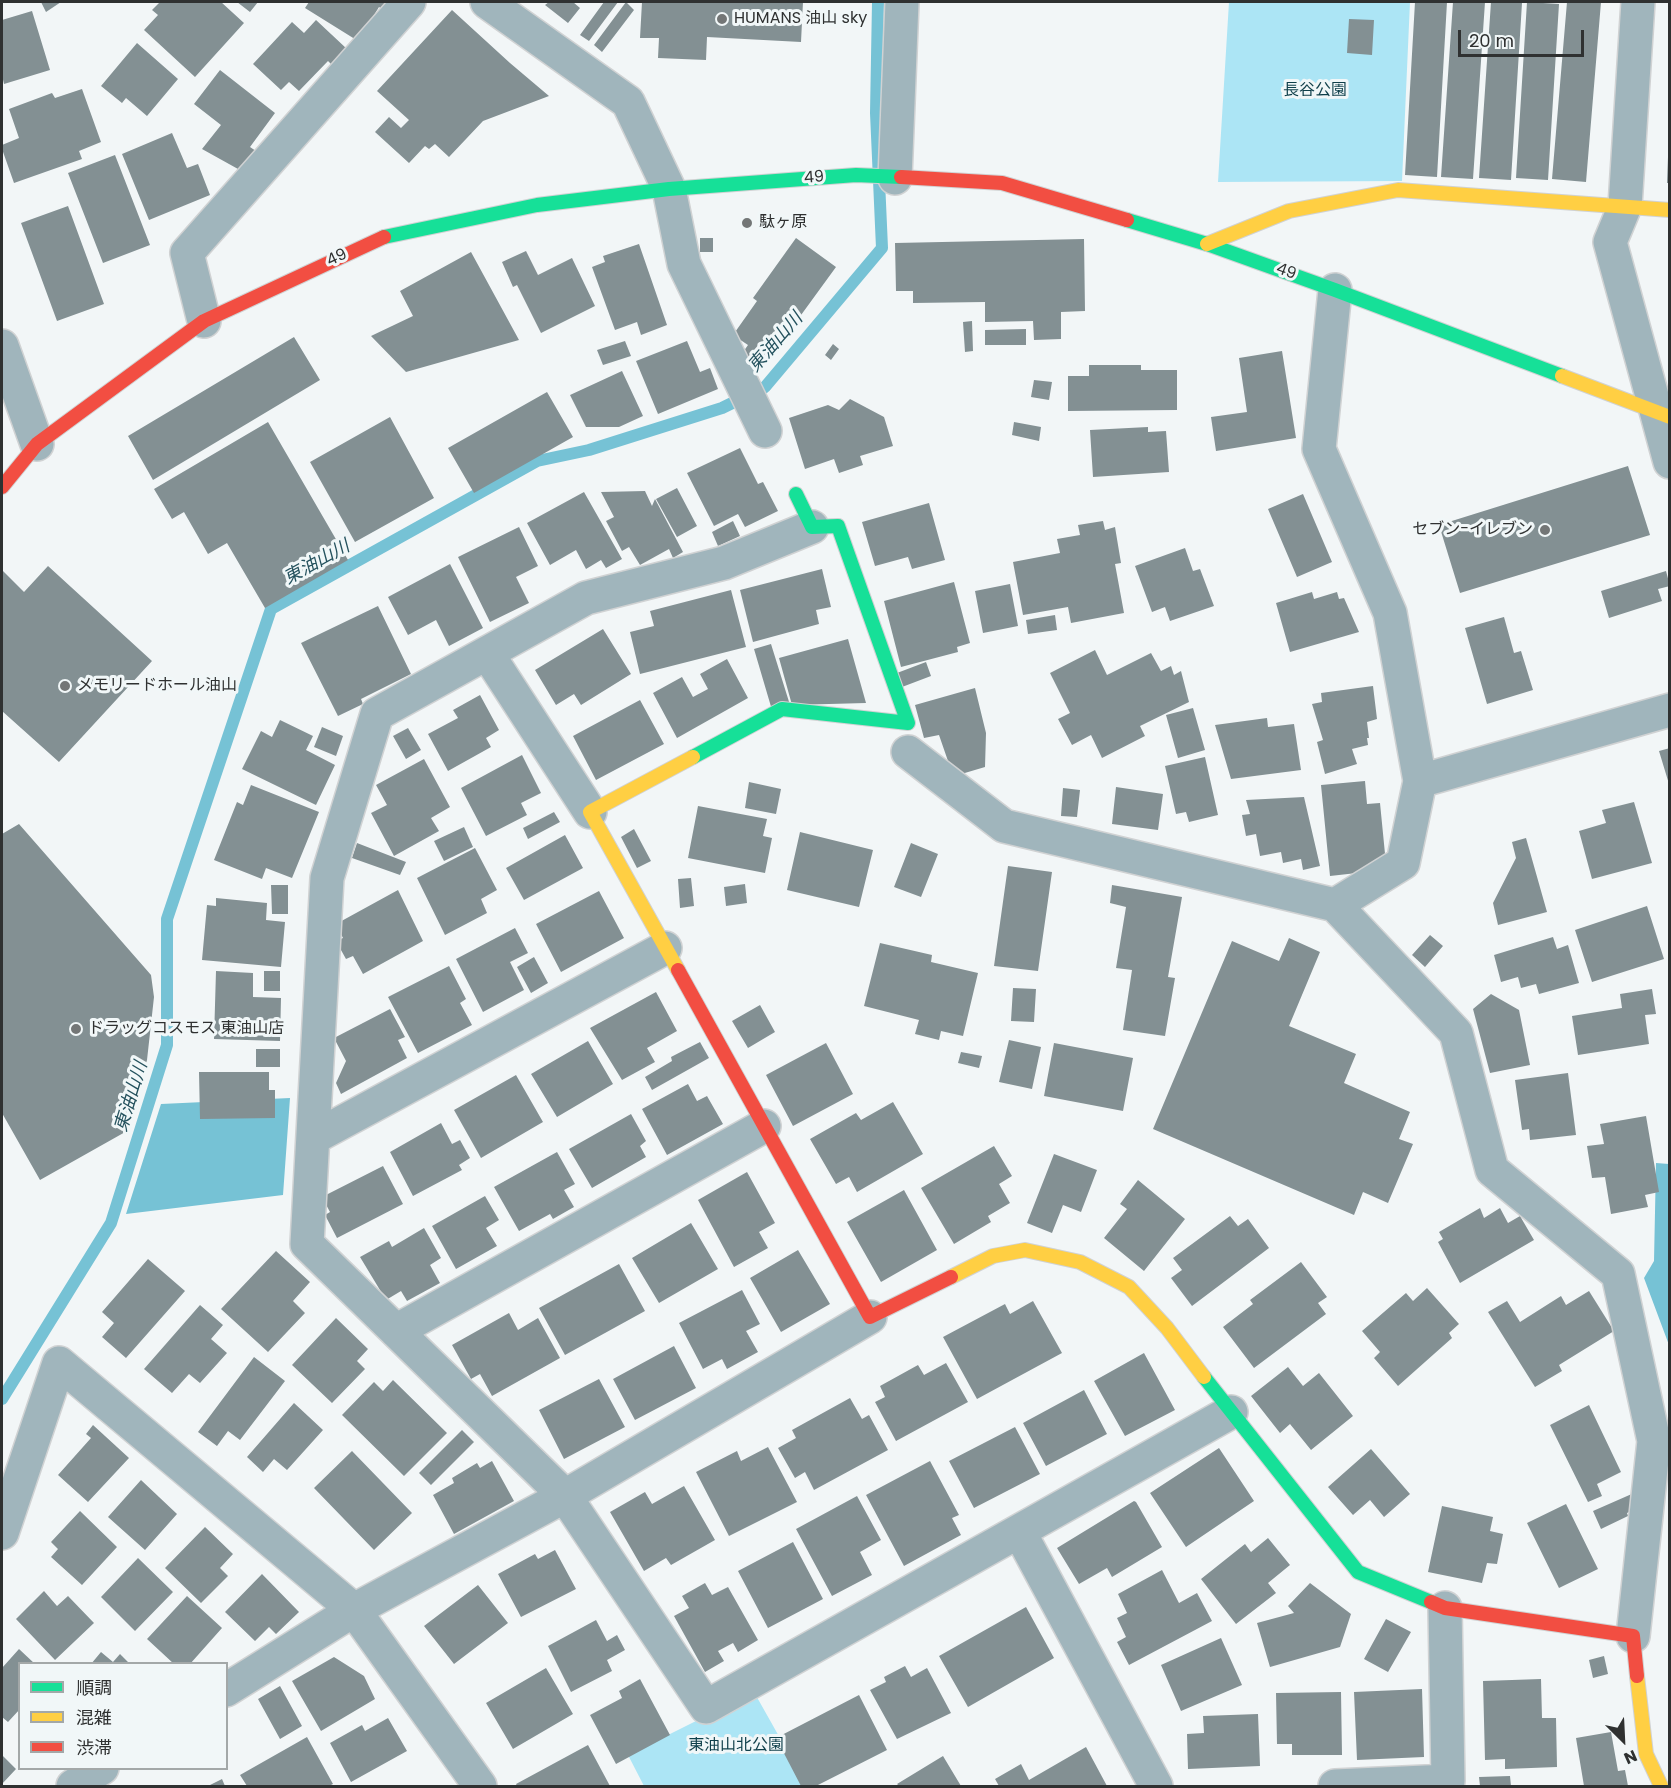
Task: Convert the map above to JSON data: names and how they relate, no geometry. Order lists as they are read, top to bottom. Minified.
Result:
{"streets":{"street":["49"]},"water":["東油山川"],"parks":["長谷公園","東油山北公園"],"places":["HUMANS 油山 sky","駄ヶ原","セブン-イレブン","メモリードホール油山","ドラッグコスモス 東油山店"],"legend":["順調","混雑","渋滞"],"scale_bar":"20 m","north":"bottom right"}
